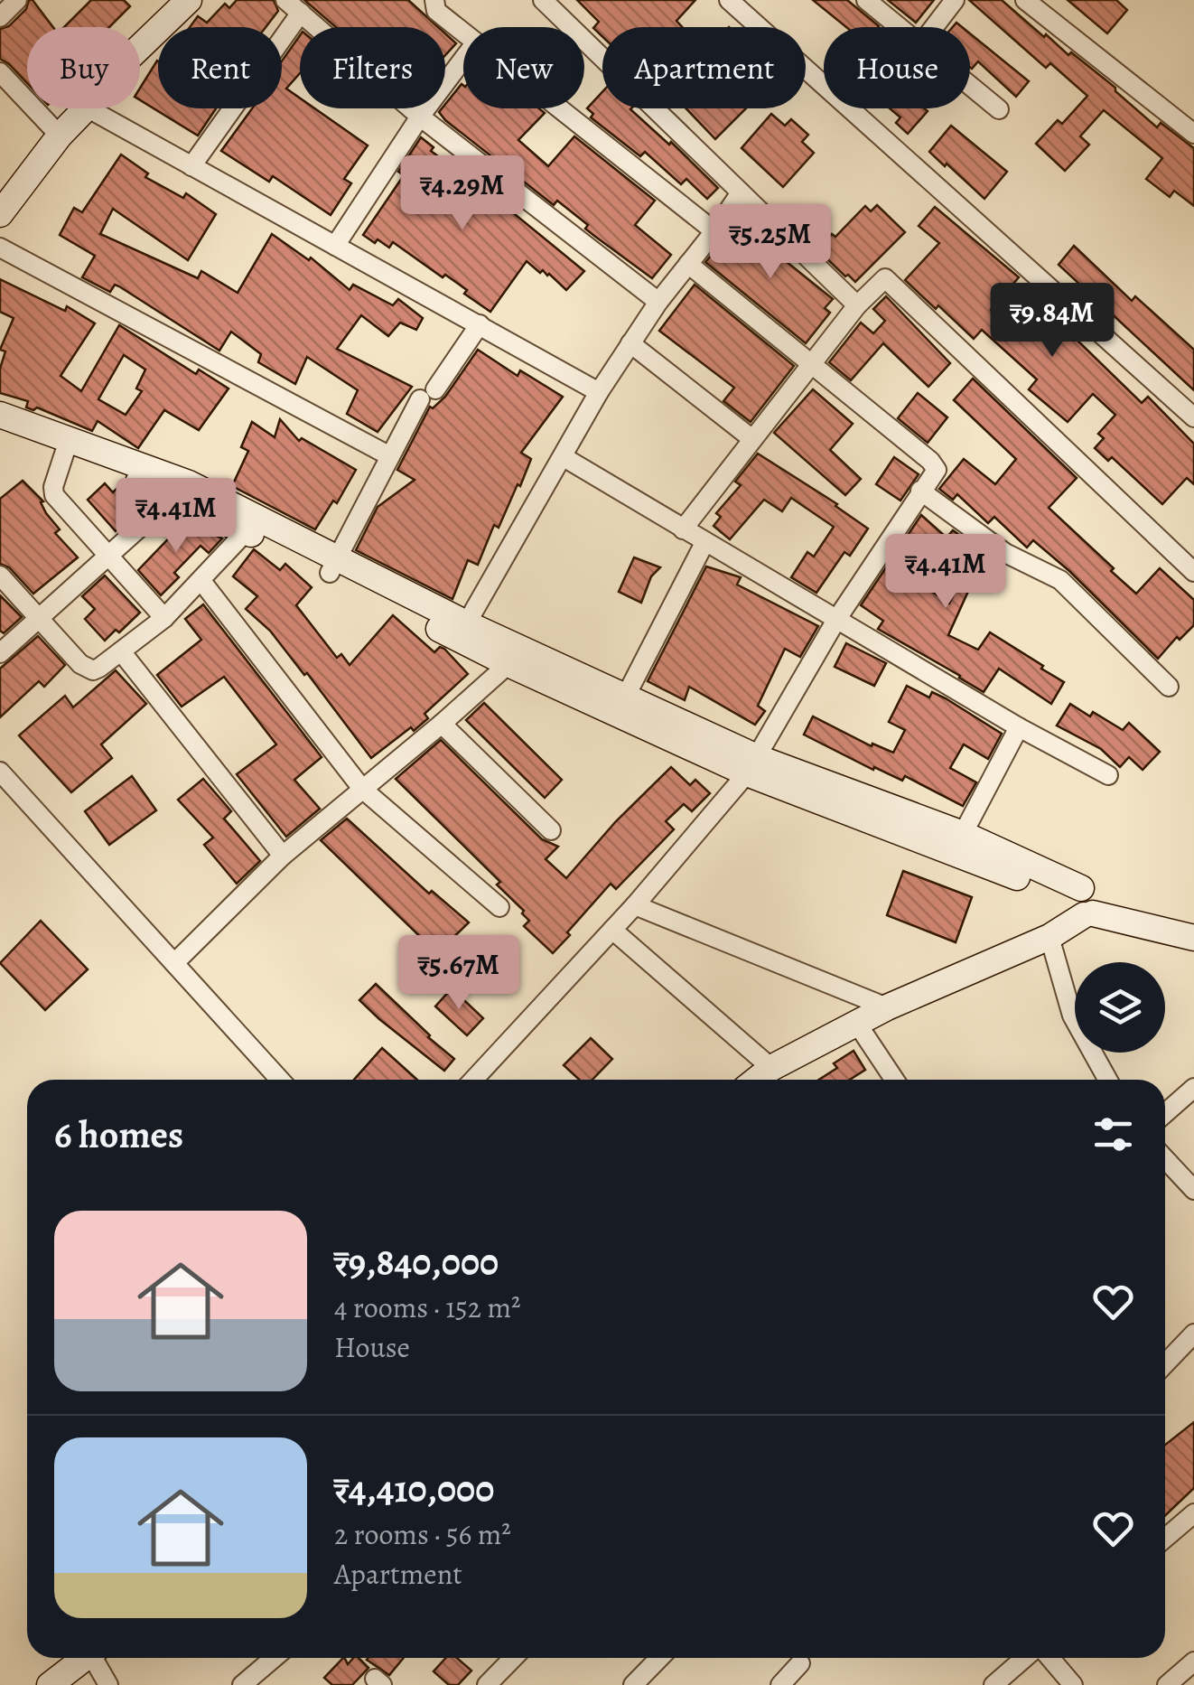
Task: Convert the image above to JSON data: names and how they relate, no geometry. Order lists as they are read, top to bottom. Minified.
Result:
{"page":{"chip":["Buy","Rent","Filters","New","Apartment","House"],"price":["₹4.29M","₹5.25M","₹9.84M","₹4.41M","₹4.41M","₹5.67M"],"heading":"6 homes","list":[{"name":"₹9,840,000","note":"4 rooms · 152 m² · House"},{"name":"₹4,410,000","note":"2 rooms · 56 m² · Apartment"}]}}
